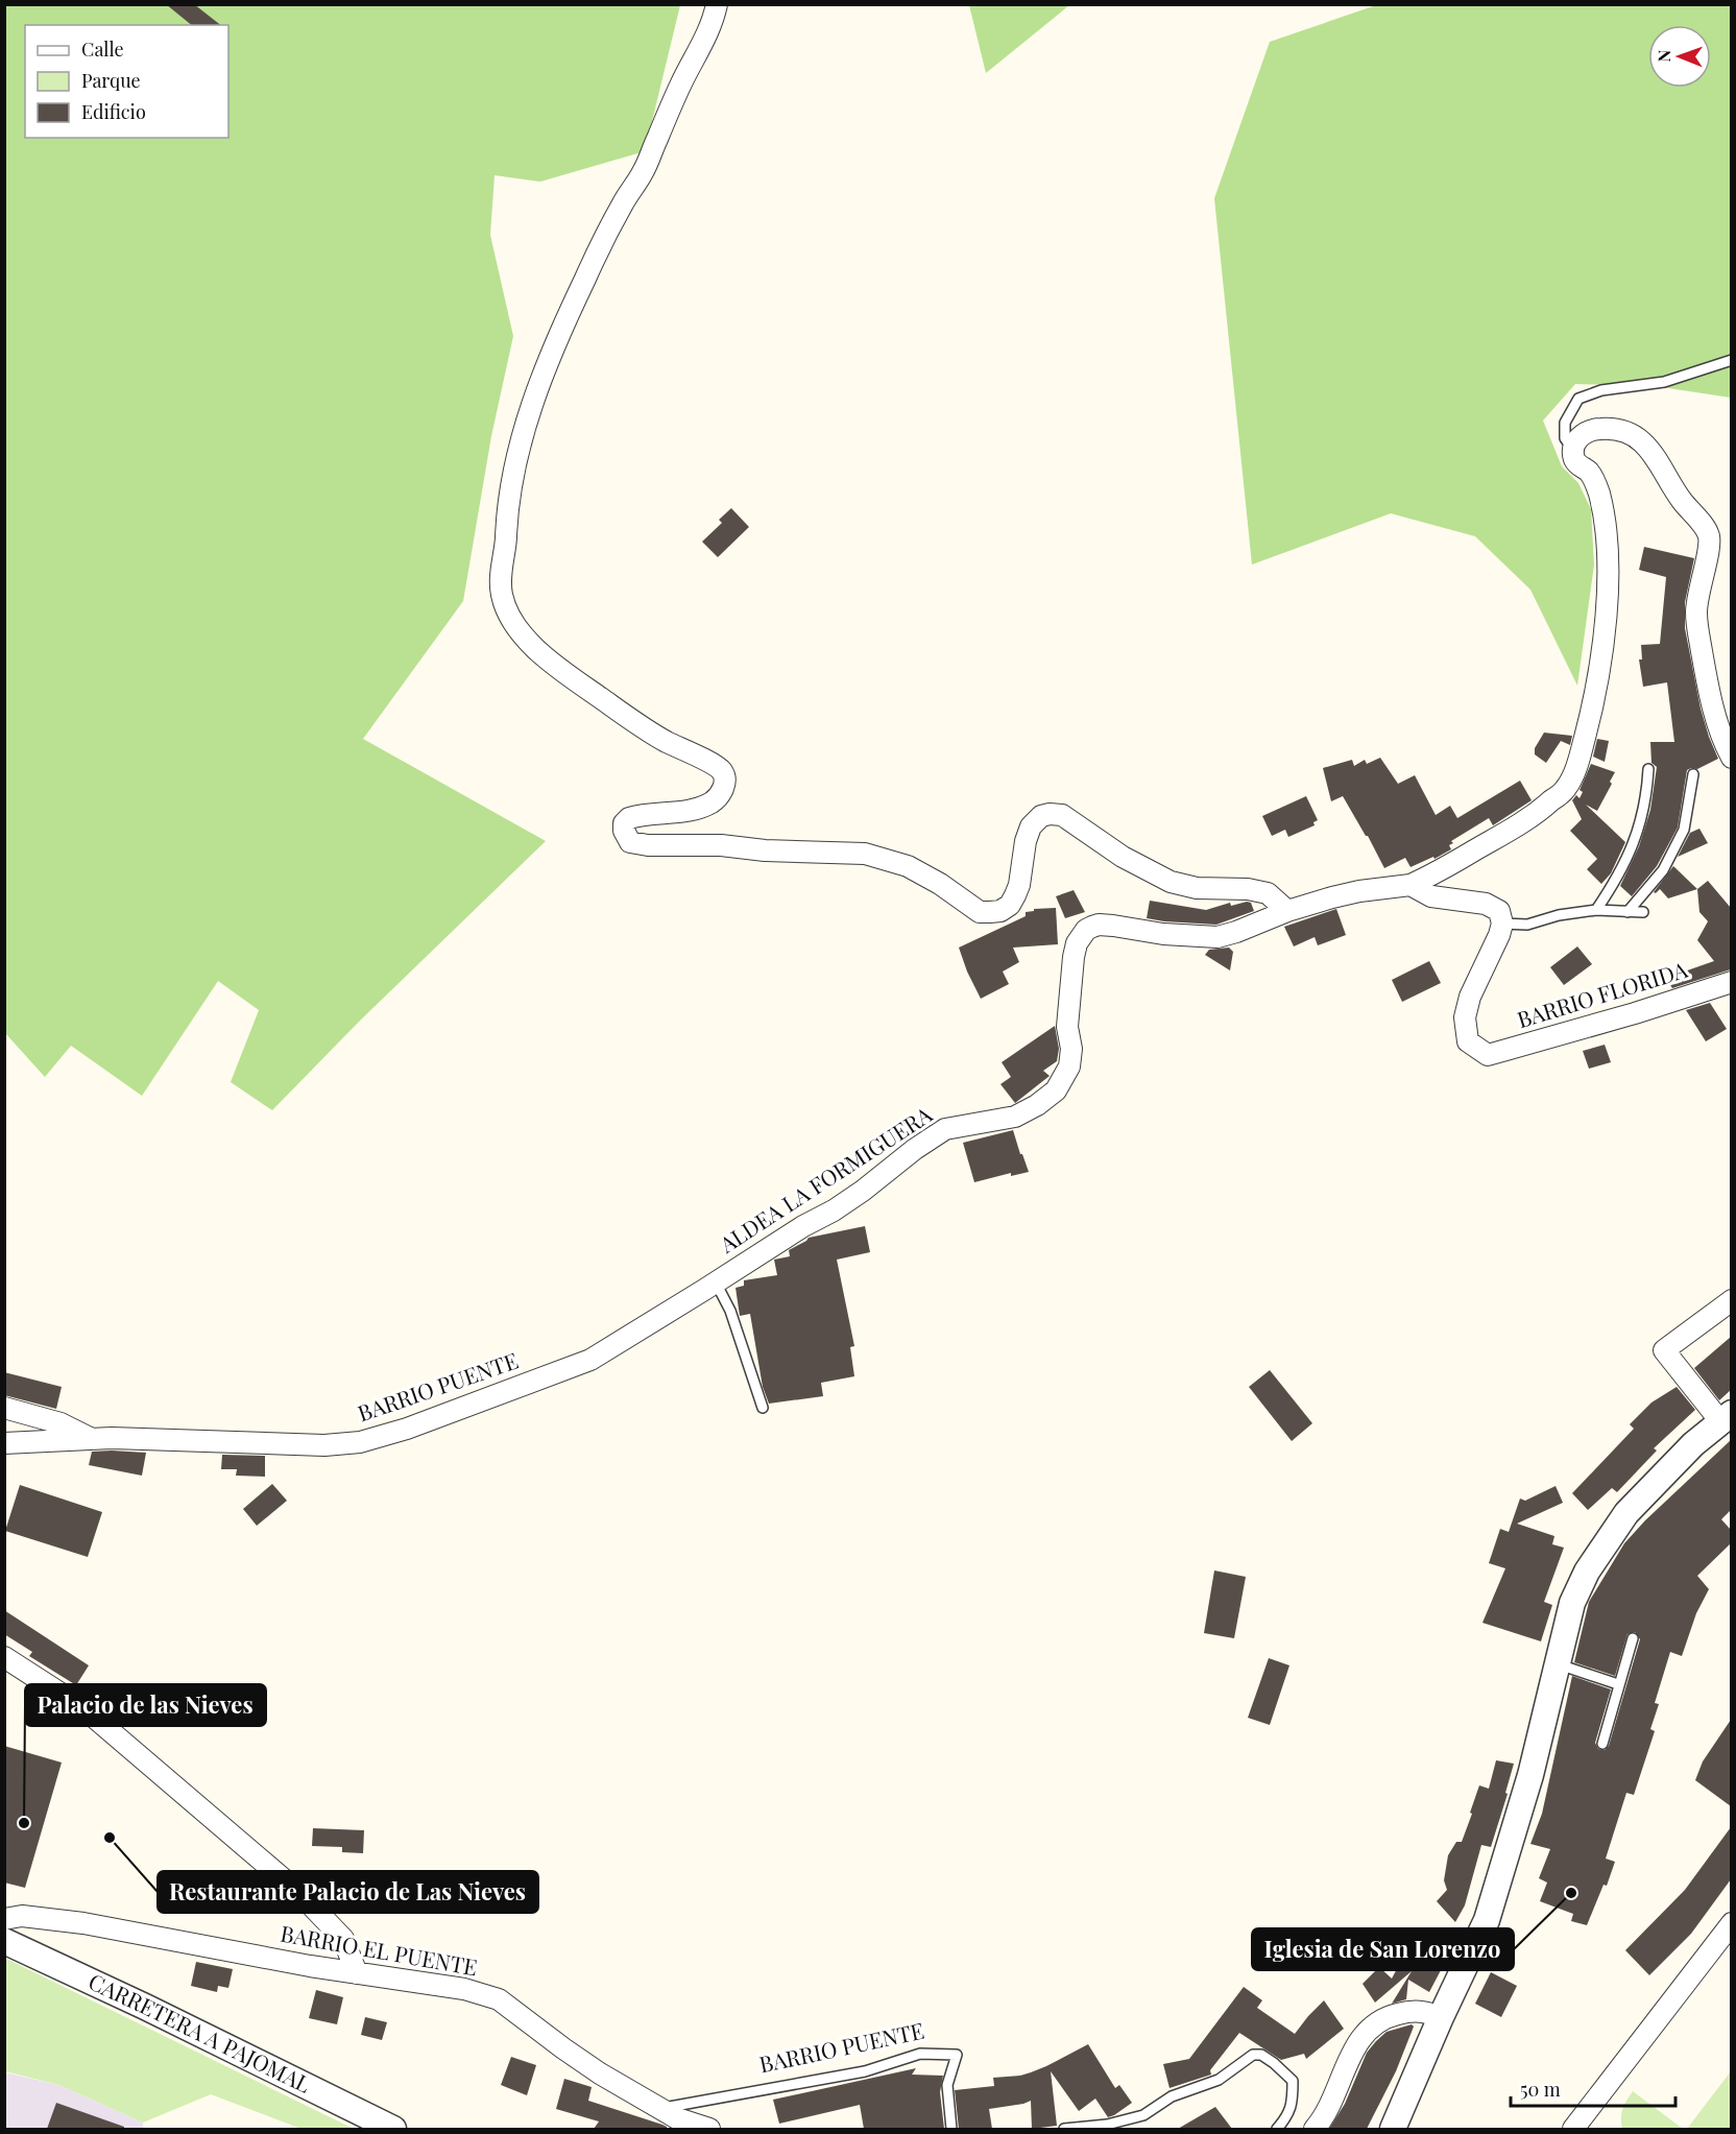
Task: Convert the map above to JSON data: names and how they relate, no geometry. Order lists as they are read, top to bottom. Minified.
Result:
{"streets":{"street":["BARRIO FLORIDA","ALDEA LA FORMIGUERA","BARRIO PUENTE","BARRIO EL PUENTE","CARRETERA A PAJOMAL"]},"crossings":[["ALDEA LA FORMIGUERA","BARRIO PUENTE"],["BARRIO PUENTE","BARRIO EL PUENTE"]],"places":["Palacio de las Nieves","Restaurante Palacio de Las Nieves","Iglesia de San Lorenzo"],"legend":["Calle","Parque","Edificio"],"scale_bar":"50 m","north":"left"}
